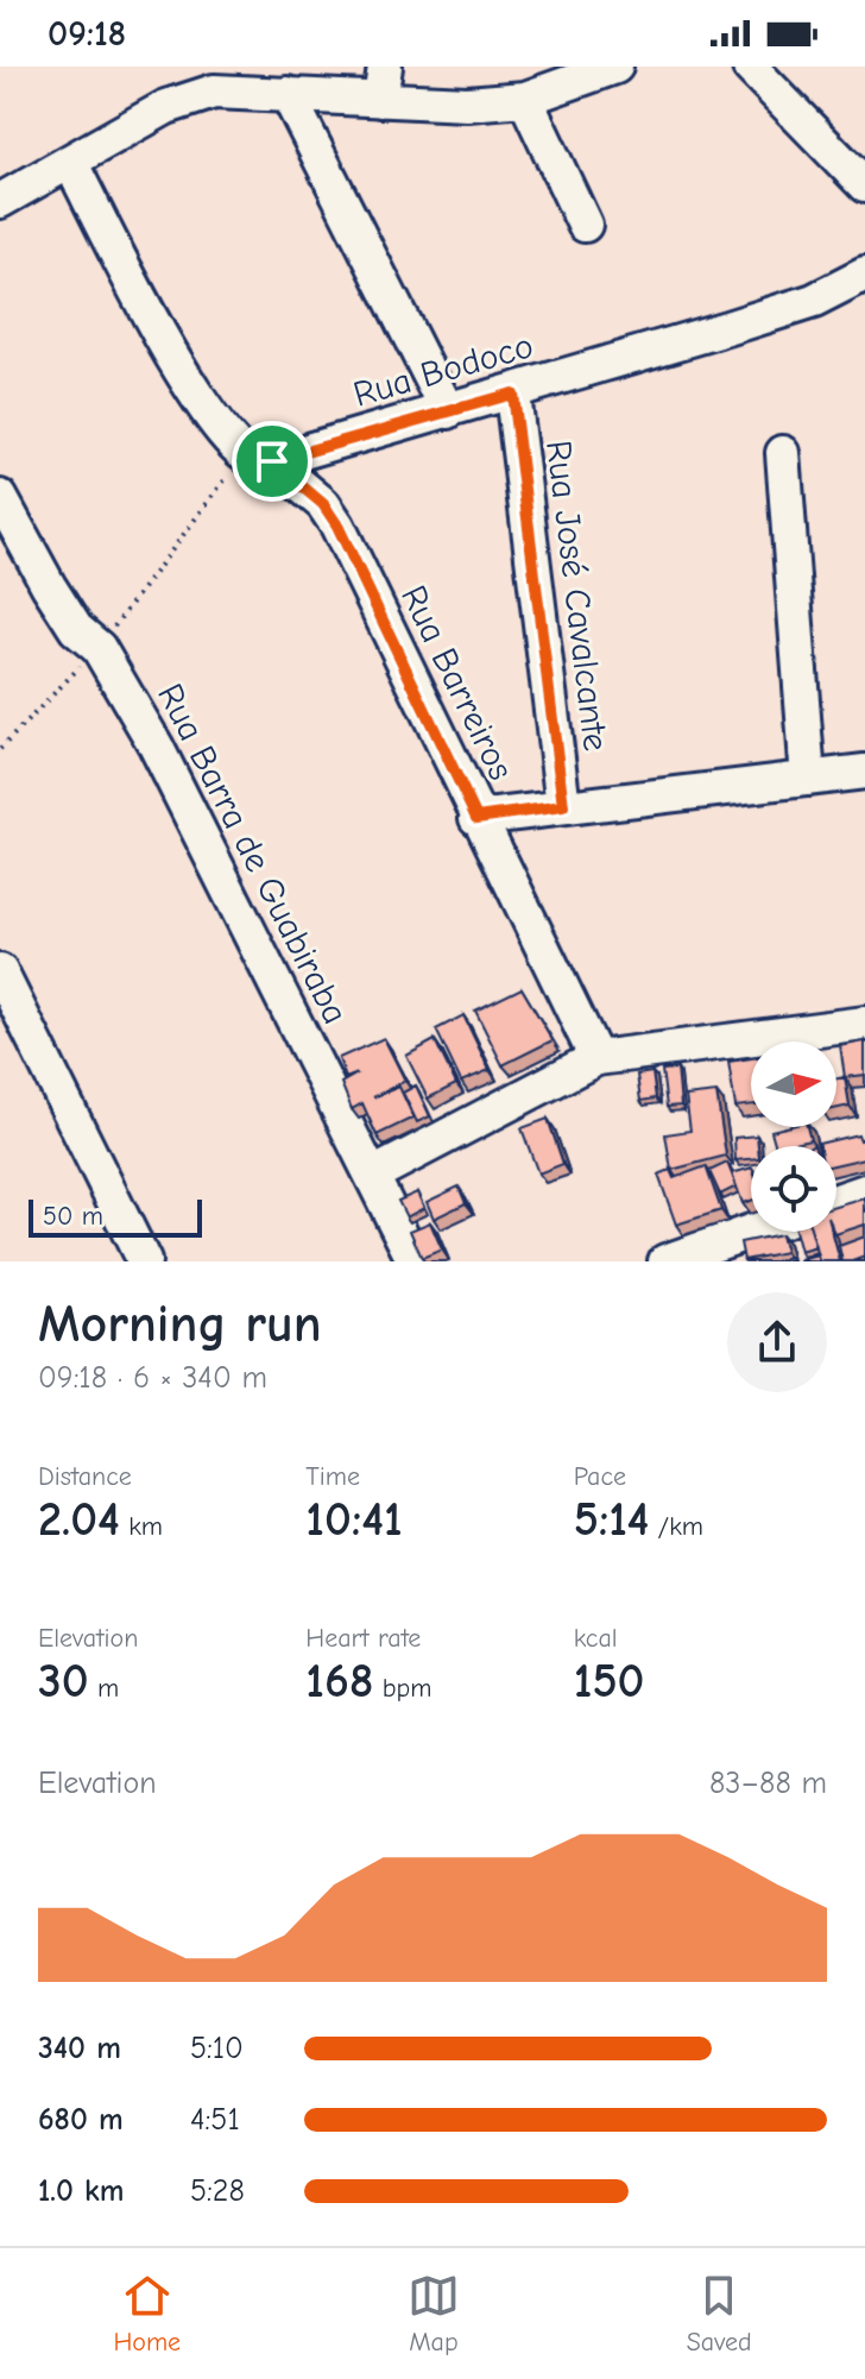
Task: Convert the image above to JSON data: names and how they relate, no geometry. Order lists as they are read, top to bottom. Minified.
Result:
{"streets":{"street":["Rua Bodoco","Rua José Cavalcante","Rua Barreiros","Rua Barra de Guabiraba"]},"crossings":[["Rua Bodoco","Rua José Cavalcante"],["Rua Bodoco","Rua Barreiros"]],"scale_bar":"50 m","north":"right","page":{"status":"09:18","scale":"50 m","heading":["Morning run","09:18 · 6 × 340 m"],"stats":[["Distance","2.04 km"],["Time","10:41"],["Pace","5:14 /km"],["Elevation","30 m"],["Heart rate","168 bpm"],["kcal","150"]],"chart":["Elevation","83–88 m"],"list":[{"name":"340 m","note":"5:10"},{"name":"680 m","note":"4:51"},{"name":"1.0 km","note":"5:28"}],"tabs":["Home","Map","Saved"]}}
